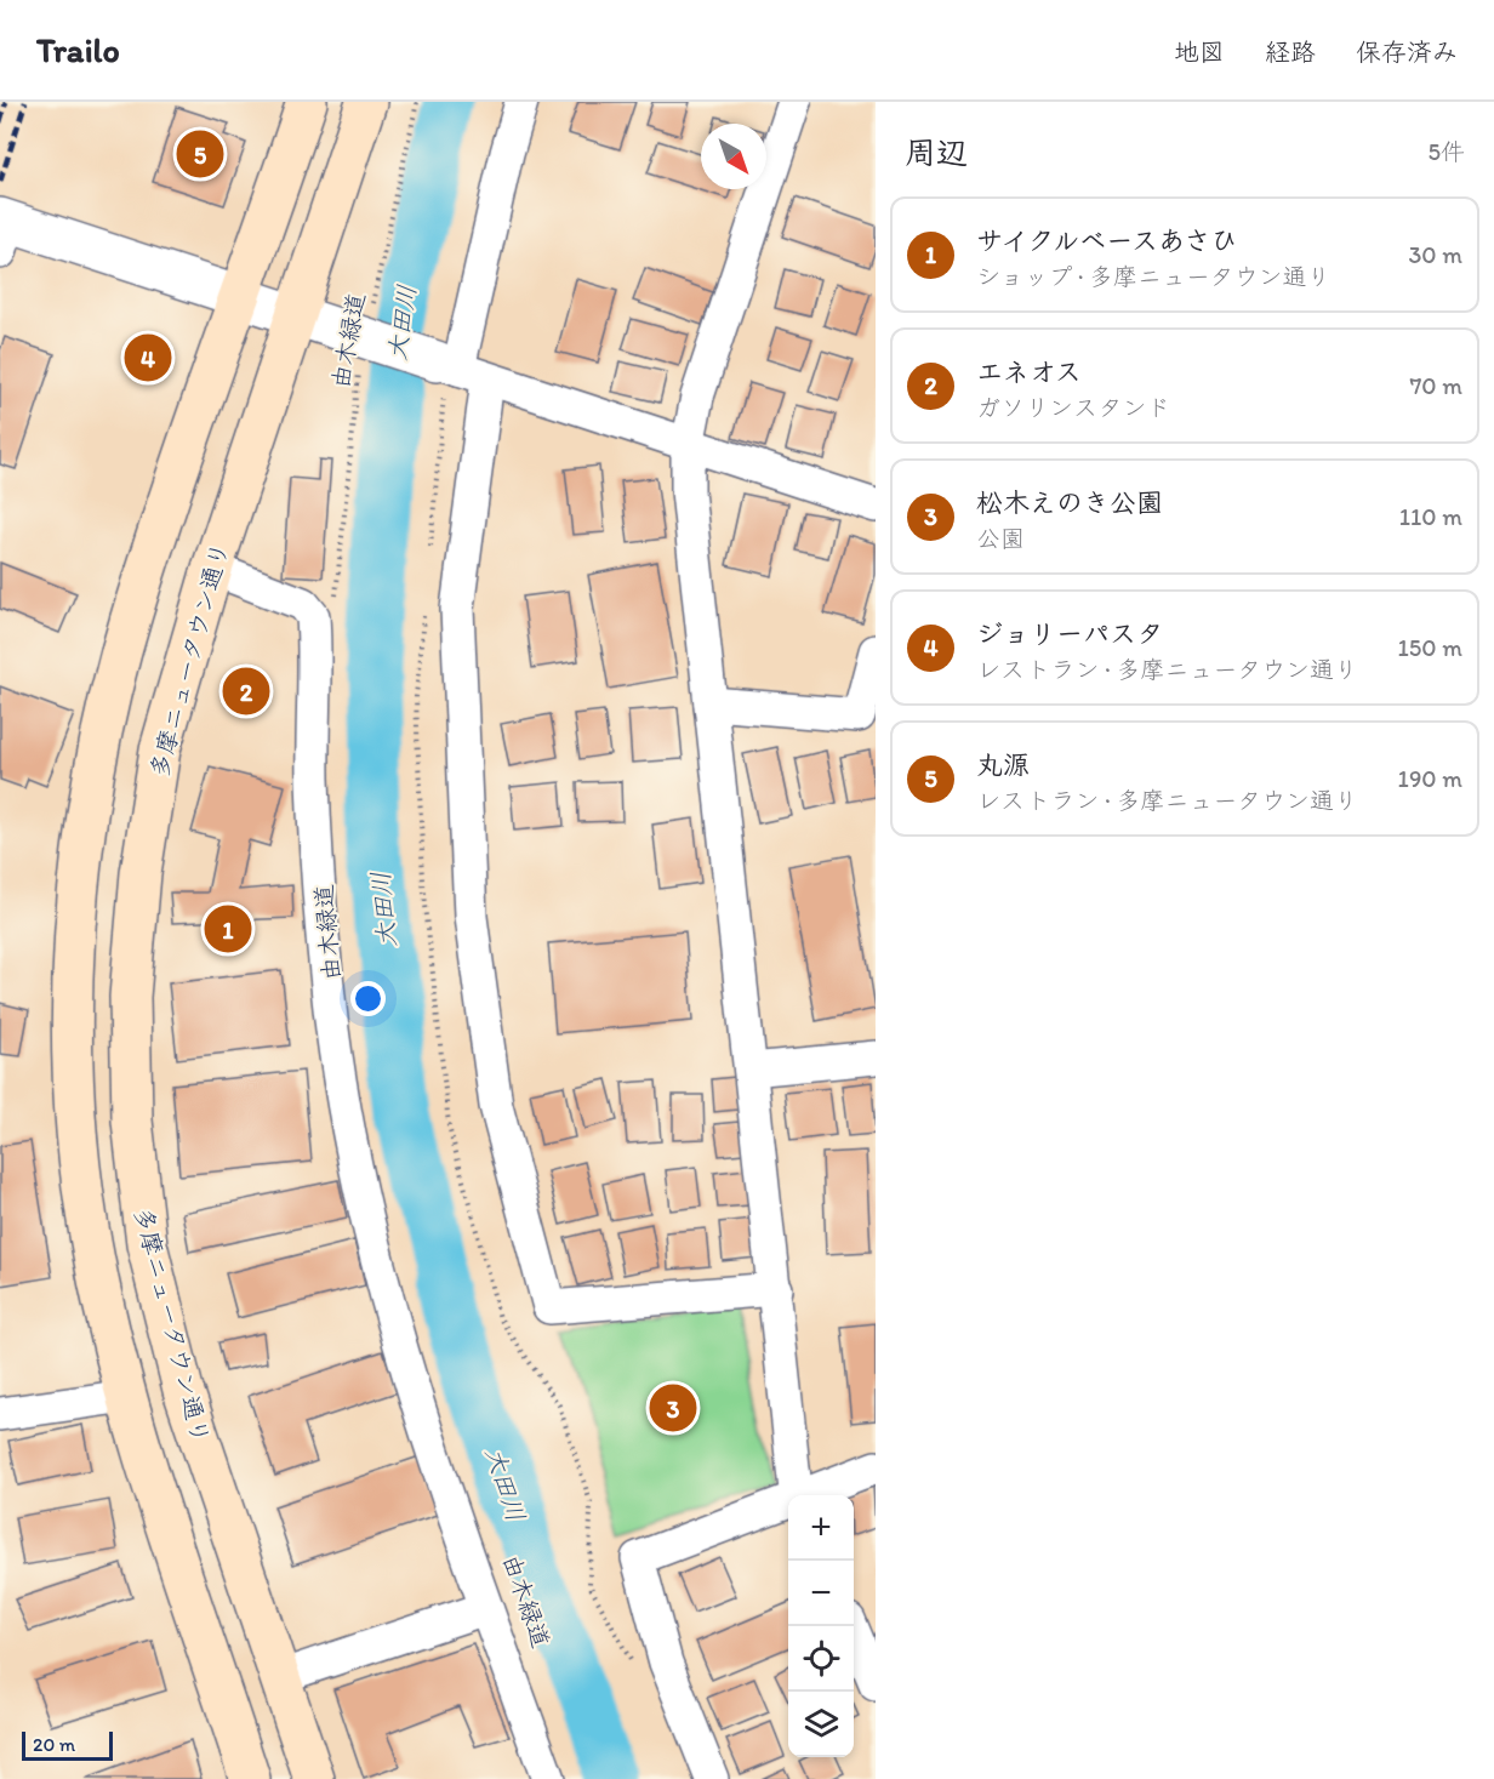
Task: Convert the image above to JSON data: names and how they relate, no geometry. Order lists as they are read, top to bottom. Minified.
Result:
{"streets":{"main road":["多摩ニュータウン通り"],"path":["由木緑道"]},"water":["大田川"],"scale_bar":"20 m","north":"bottom right","page":{"header":"Trailo","nav":["地図","経路","保存済み"],"heading":["周辺","5件"],"pins":["5","4","2","1","3"],"list":[{"mark":"1","name":"サイクルベースあさひ","note":"ショップ · 多摩ニュータウン通り","value":"30 m"},{"mark":"2","name":"エネオス","note":"ガソリンスタンド","value":"70 m"},{"mark":"3","name":"松木えのき公園","note":"公園","value":"110 m"},{"mark":"4","name":"ジョリーパスタ","note":"レストラン · 多摩ニュータウン通り","value":"150 m"},{"mark":"5","name":"丸源","note":"レストラン · 多摩ニュータウン通り","value":"190 m"}],"map_buttons":["+","−"],"scale":"20 m"}}
